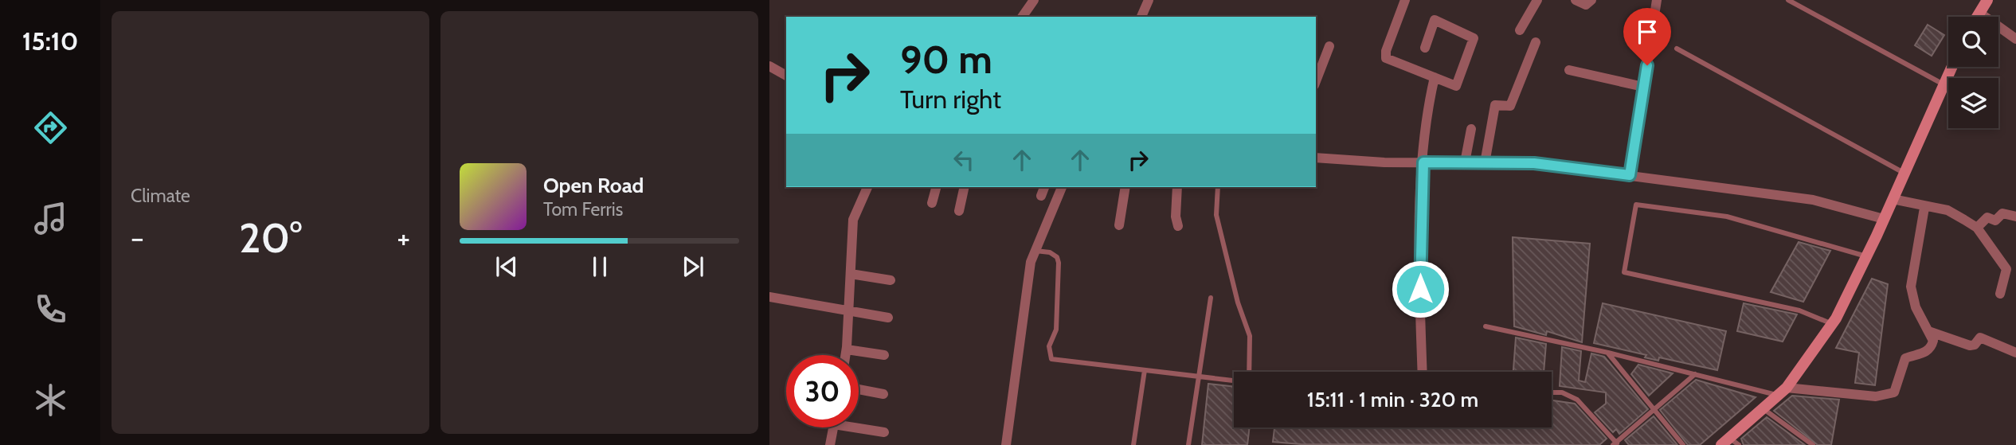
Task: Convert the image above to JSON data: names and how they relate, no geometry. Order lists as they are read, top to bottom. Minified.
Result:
{"page":{"tabs":"15:10","tile":"Climate","turn":["90 m","Turn right"],"song":["Open Road","Tom Ferris"],"heat":["−","20°","+"],"limit":"30","trip":"15:11 · 1 min · 320 m"}}
